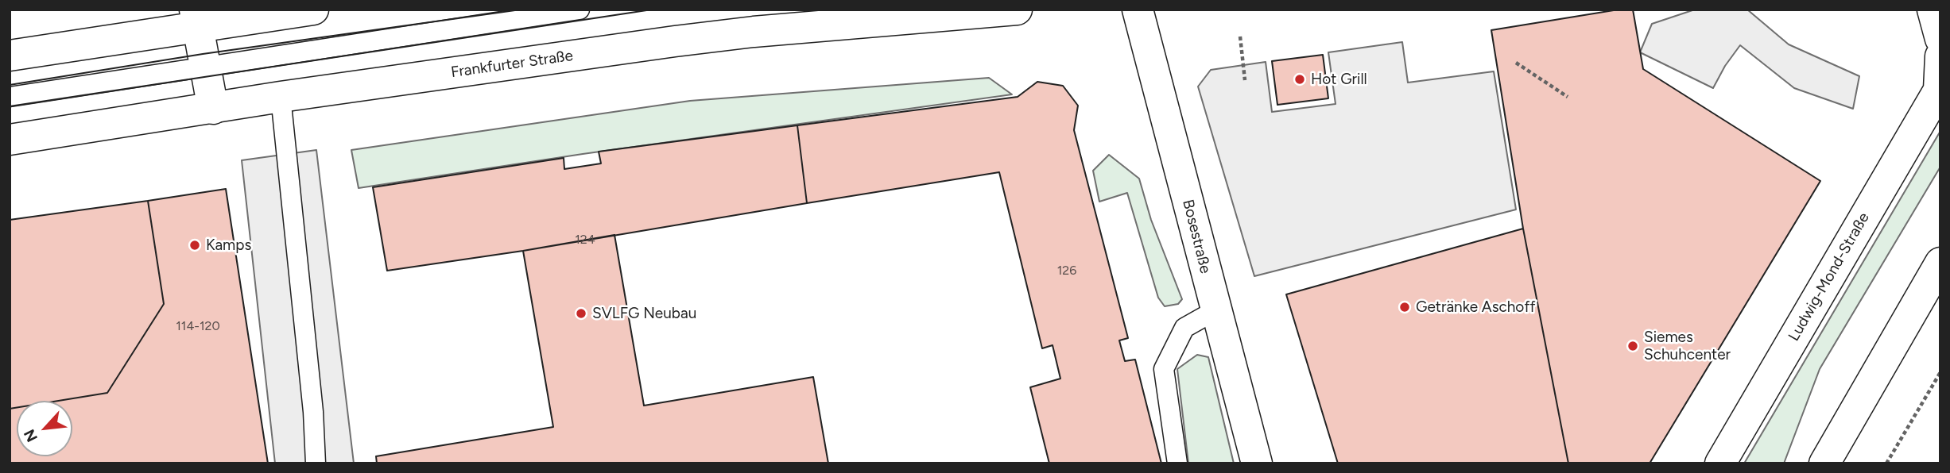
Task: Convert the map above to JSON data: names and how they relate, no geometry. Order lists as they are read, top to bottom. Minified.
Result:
{"streets":{"main road":["Frankfurter Straße","Bosestraße","Ludwig-Mond-Straße"]},"places":["Hot Grill","Kamps","Getränke Aschoff","SVLFG Neubau","Siemes Schuhcenter"],"house_numbers":["124","126","114-120"],"north":"bottom left"}
